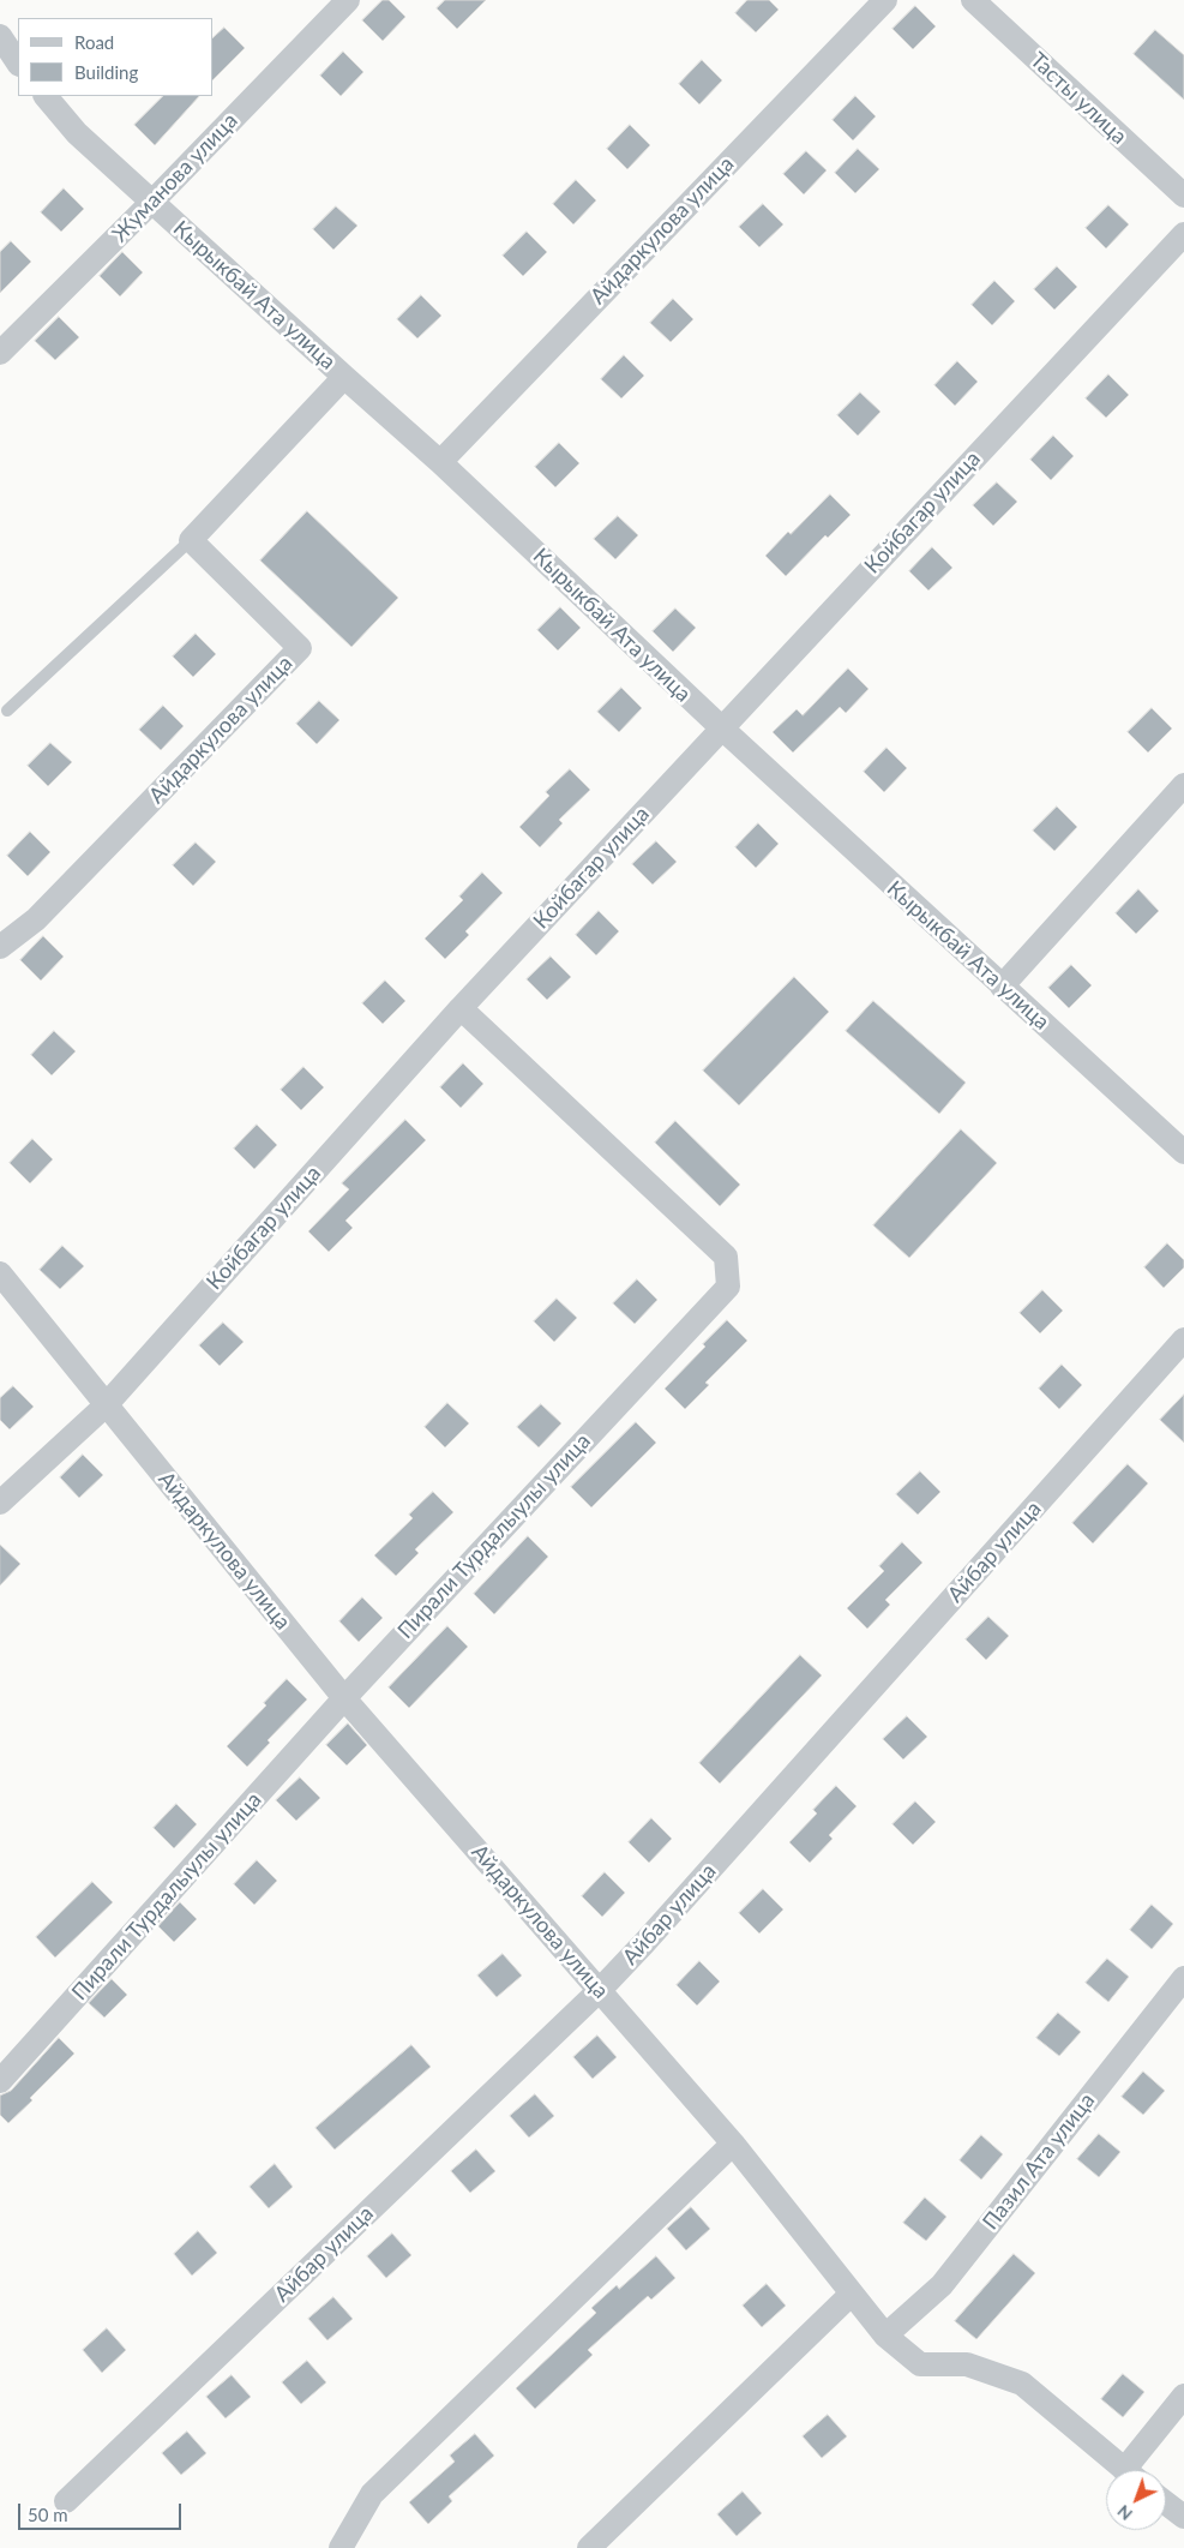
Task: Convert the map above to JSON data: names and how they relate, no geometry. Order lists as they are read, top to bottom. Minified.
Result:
{"streets":{"street":["Тасты улица","Жуманова улица","Айдаркулова улица","Кырыкбай Ата улица","Койбагар улица","Пирали Турдалыулы улица","Айбар улица","Пазил Ата улица"]},"crossings":[["Жуманова улица","Кырыкбай Ата улица"],["Айдаркулова улица","Кырыкбай Ата улица"],["Айдаркулова улица","Койбагар улица"],["Айдаркулова улица","Пирали Турдалыулы улица"],["Айдаркулова улица","Айбар улица"],["Айдаркулова улица","Пазил Ата улица"],["Кырыкбай Ата улица","Койбагар улица"],["Койбагар улица","Пирали Турдалыулы улица"]],"legend":["Road","Building"],"scale_bar":"50 m","north":"bottom left"}
